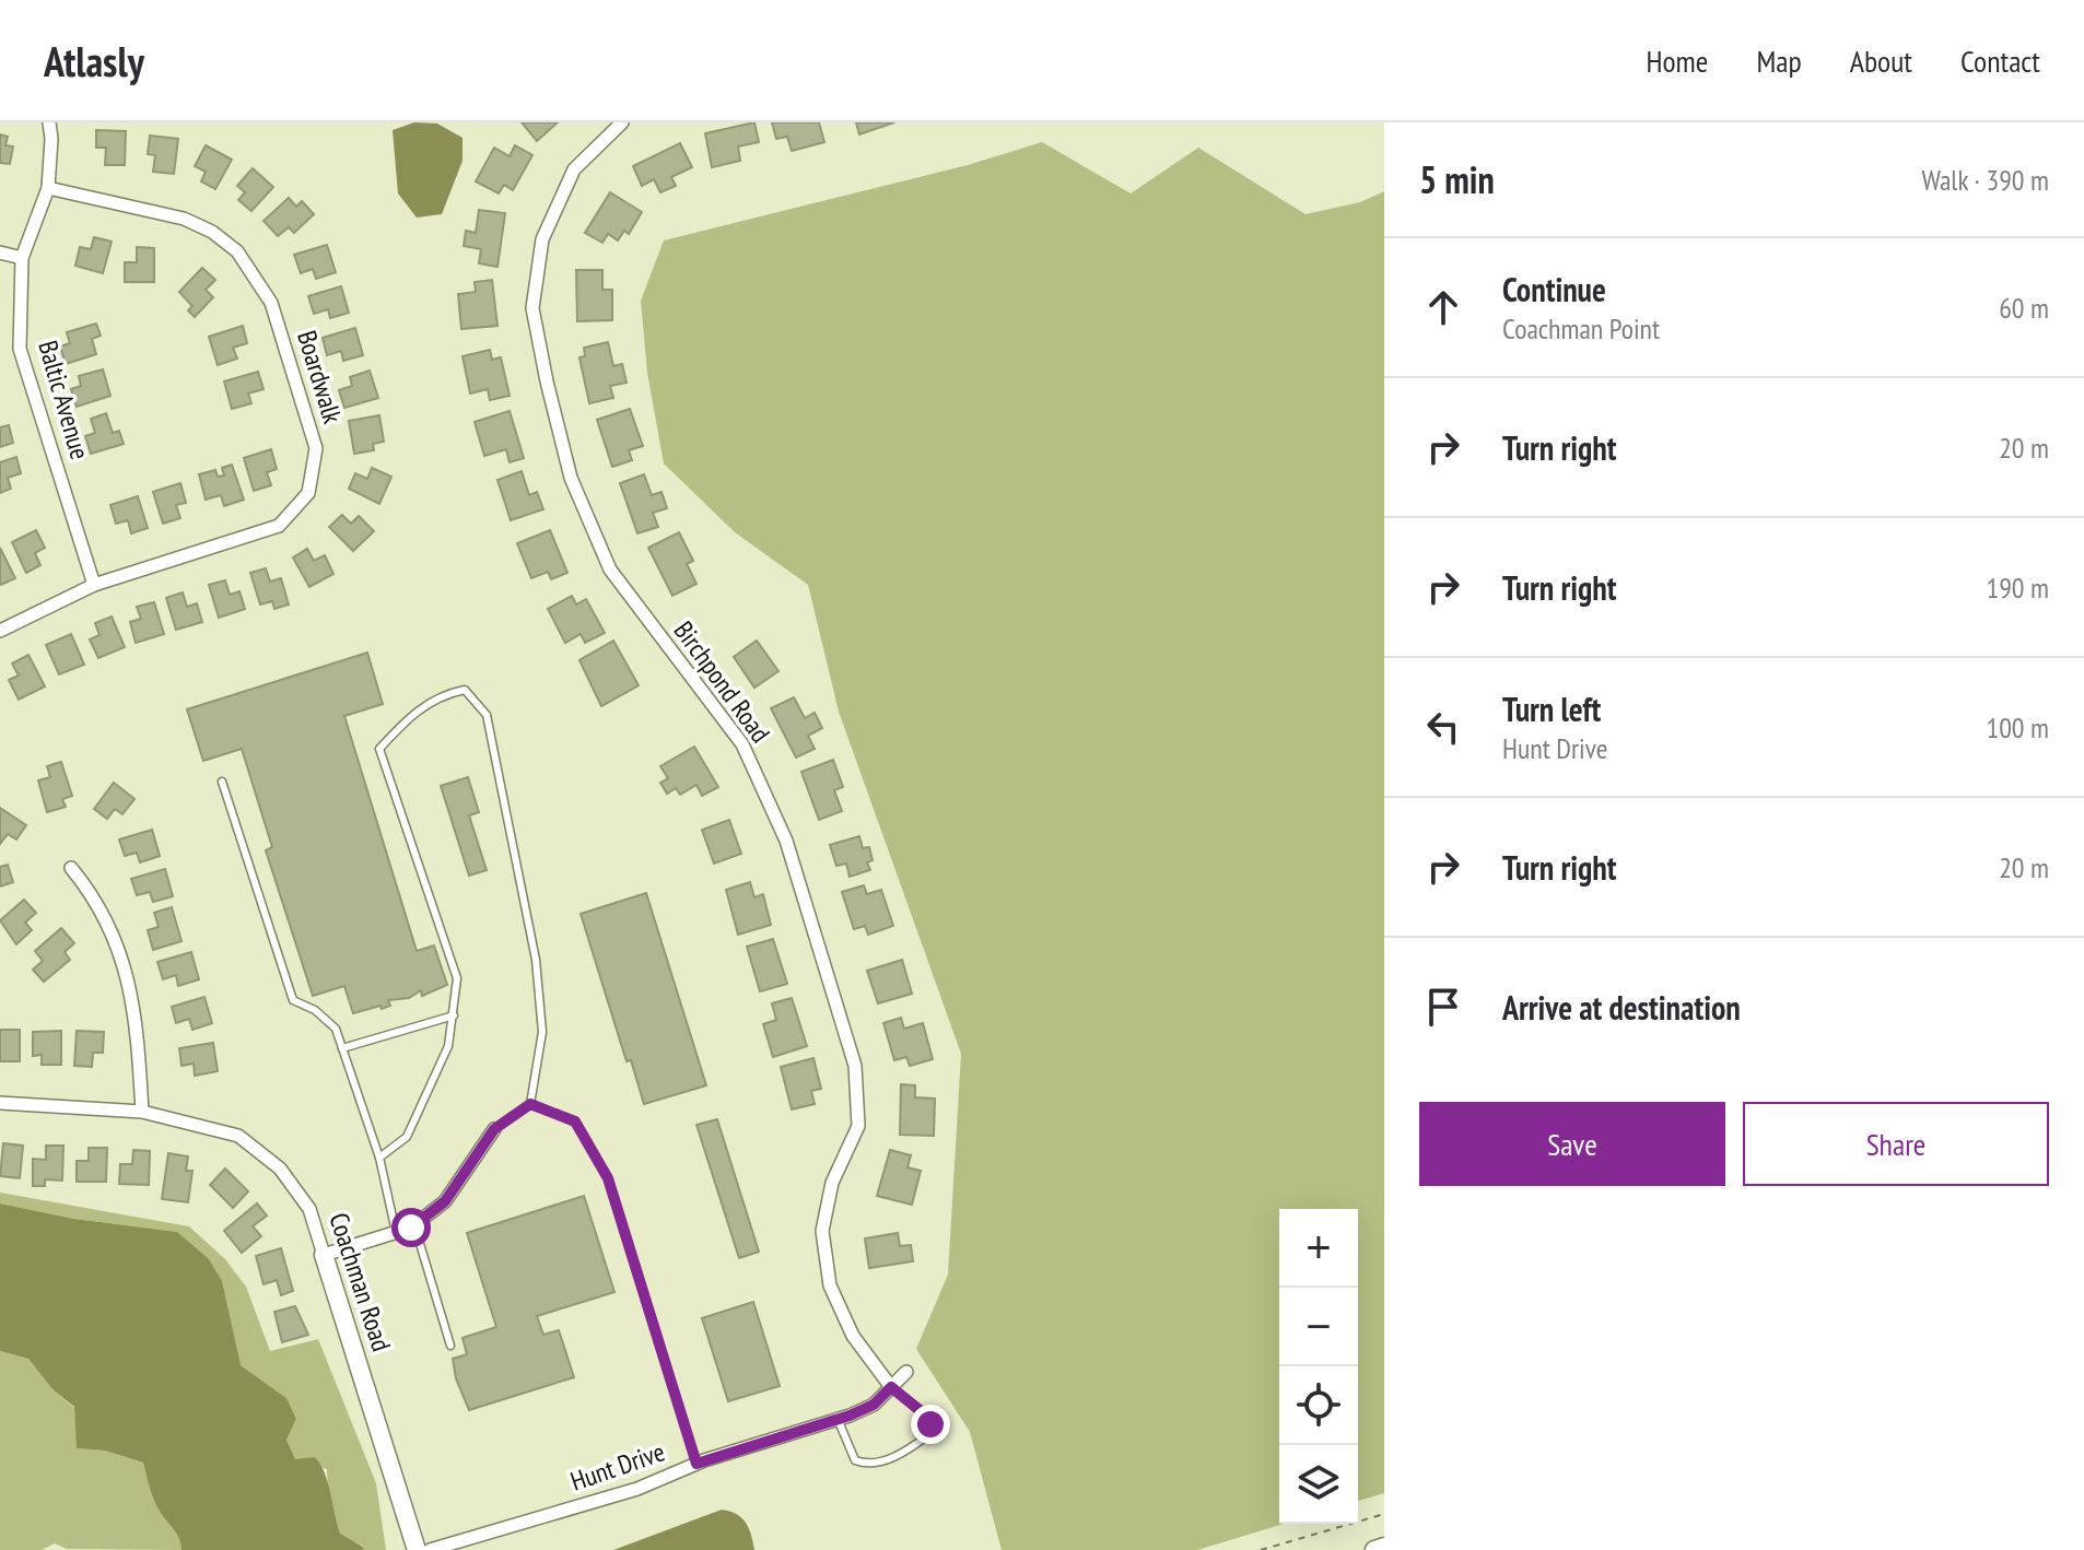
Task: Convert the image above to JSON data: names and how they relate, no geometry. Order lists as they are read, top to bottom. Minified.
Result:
{"streets":{"street":["Boardwalk","Baltic Avenue","Birchpond Road","Coachman Road","Hunt Drive"]},"crossings":[["Boardwalk","Baltic Avenue"],["Birchpond Road","Hunt Drive"]],"page":{"header":"Atlasly","nav":["Home","Map","About","Contact"],"heading":["5 min","Walk · 390 m"],"list":[["Continue","Coachman Point","60 m"],["Turn right","20 m"],["Turn right","190 m"],["Turn left","Hunt Drive","100 m"],["Turn right","20 m"],"Arrive at destination"],"buttons":["Save","Share"],"map_buttons":["+","−"]}}
